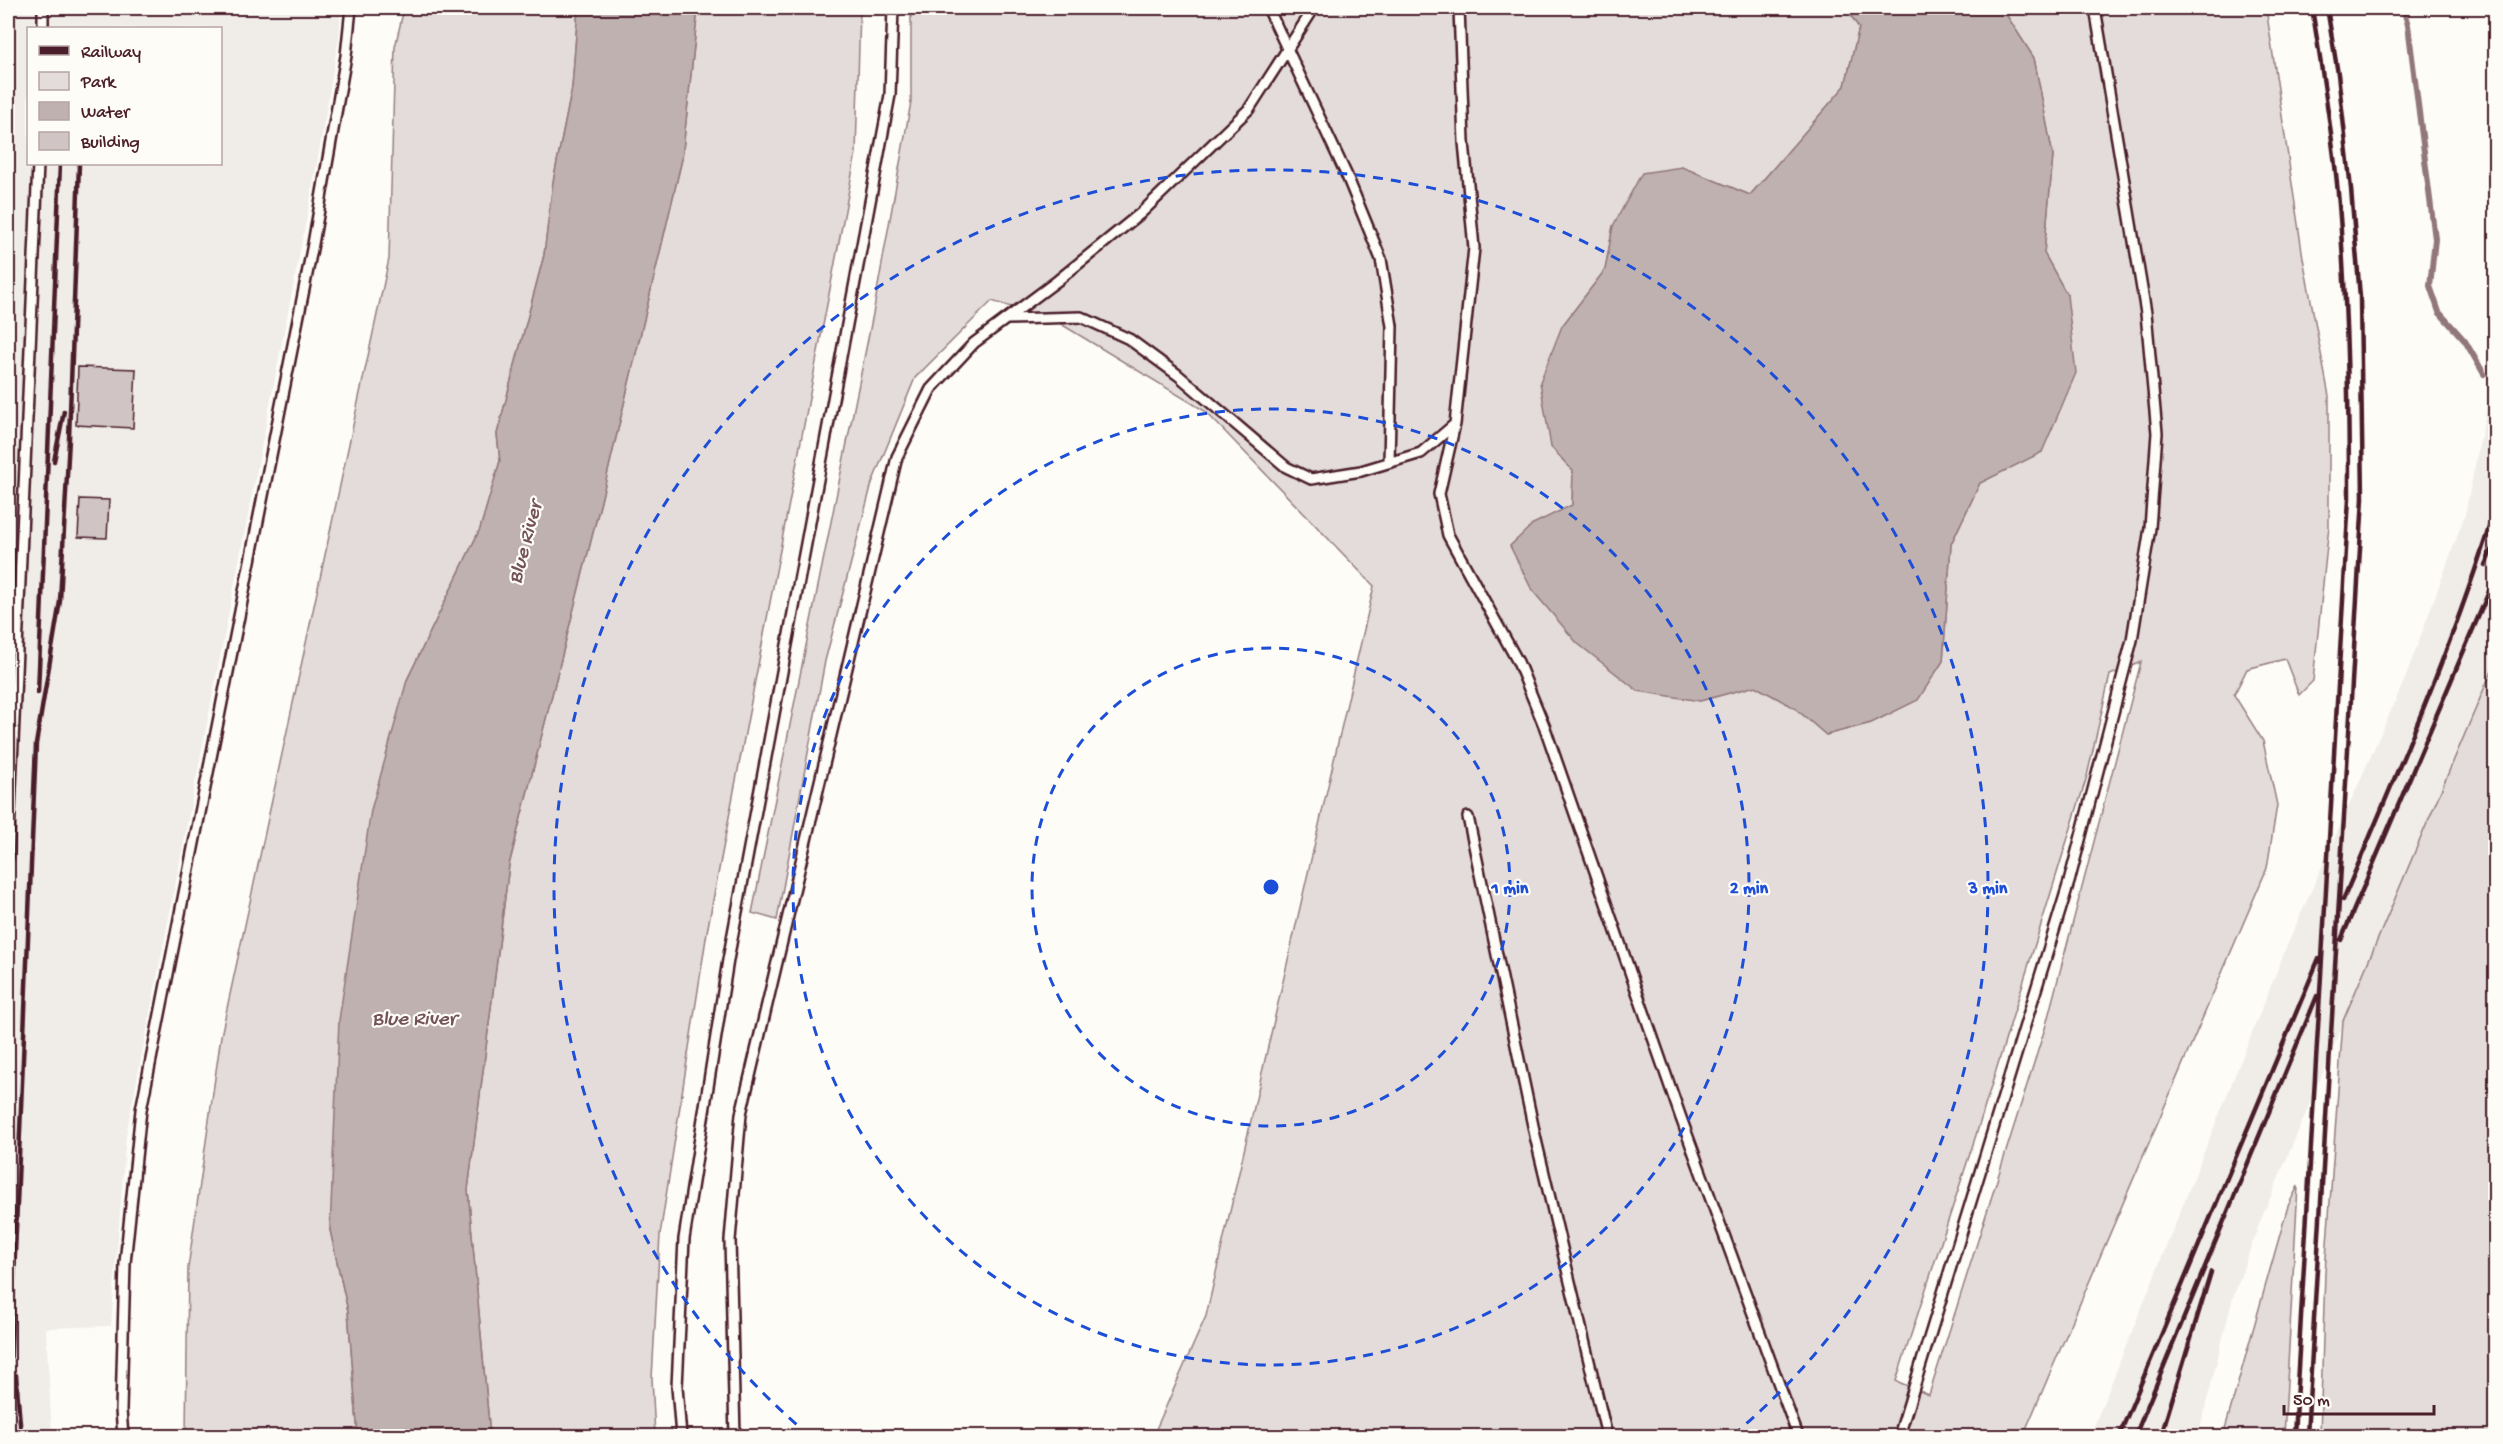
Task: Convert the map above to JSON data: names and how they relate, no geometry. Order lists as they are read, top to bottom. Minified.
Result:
{"water":["Blue River"],"legend":["Railway","Park","Water","Building"],"scale_bar":"50 m","rings":["1 min","2 min","3 min"]}
